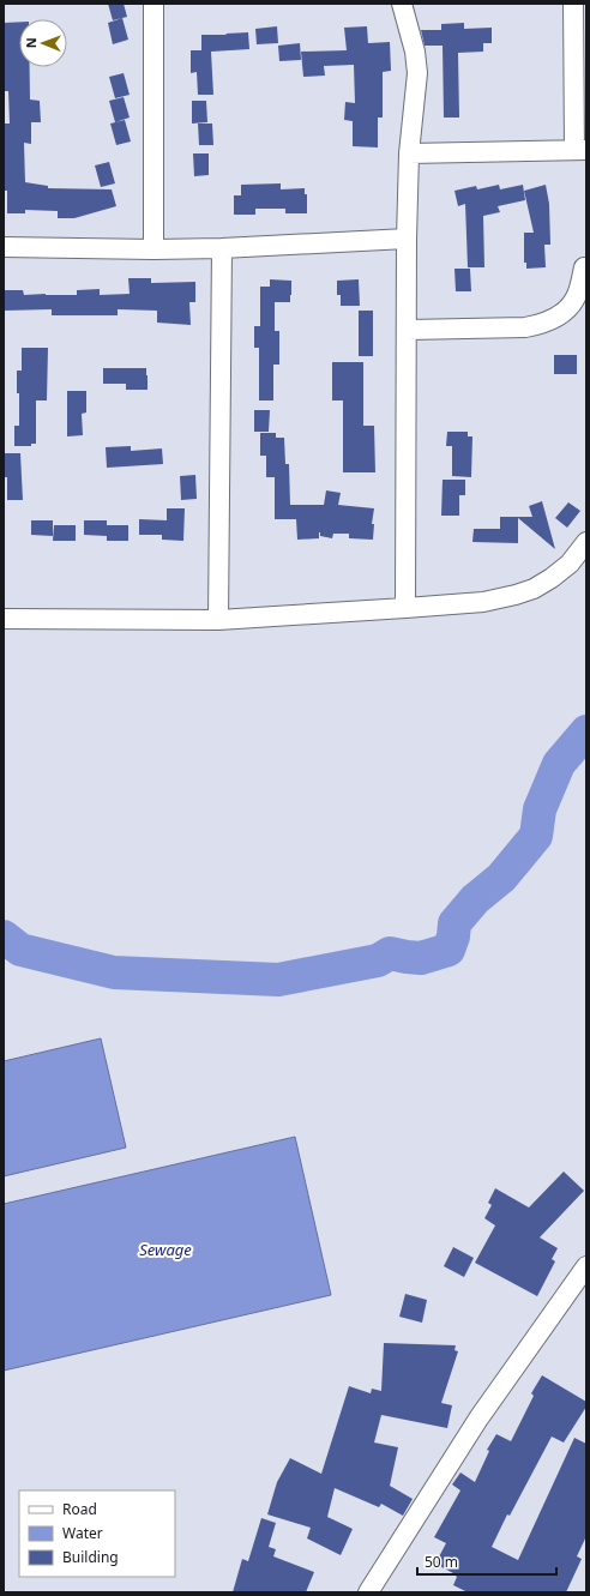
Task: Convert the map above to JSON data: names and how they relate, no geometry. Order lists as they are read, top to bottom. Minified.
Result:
{"water":["Sewage"],"legend":["Road","Water","Building"],"scale_bar":"50 m","north":"left"}
